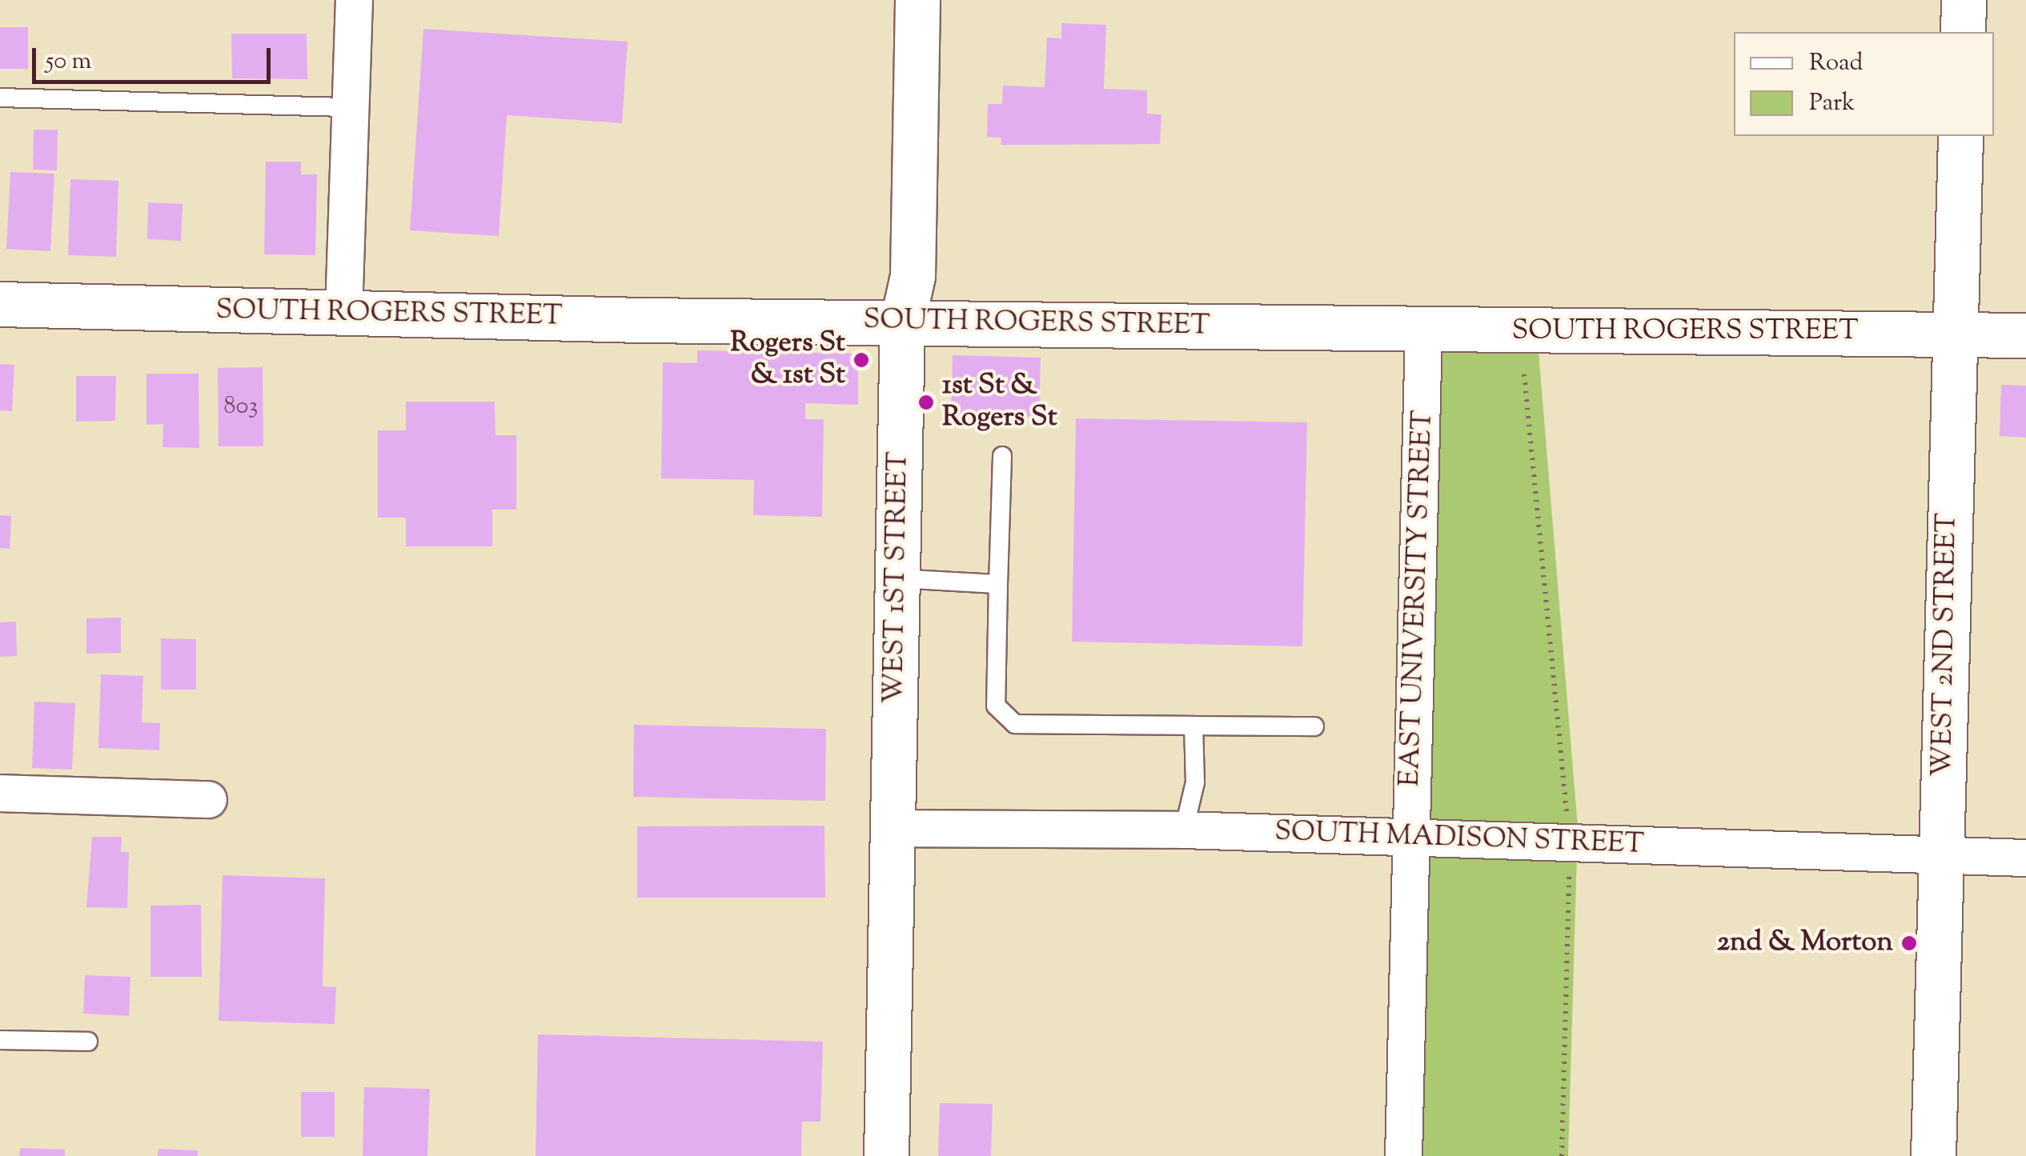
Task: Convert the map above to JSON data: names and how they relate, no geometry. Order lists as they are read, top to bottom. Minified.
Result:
{"streets":{"street":["SOUTH ROGERS STREET","WEST 1ST STREET","EAST UNIVERSITY STREET","WEST 2ND STREET","SOUTH MADISON STREET"]},"crossings":[["SOUTH ROGERS STREET","WEST 1ST STREET"],["SOUTH ROGERS STREET","EAST UNIVERSITY STREET"],["SOUTH ROGERS STREET","WEST 2ND STREET"],["WEST 1ST STREET","SOUTH MADISON STREET"],["EAST UNIVERSITY STREET","SOUTH MADISON STREET"],["WEST 2ND STREET","SOUTH MADISON STREET"]],"places":["Rogers St & 1st St","1st St & Rogers St","2nd & Morton"],"house_numbers":["803"],"legend":["Road","Park"],"scale_bar":"50 m"}
